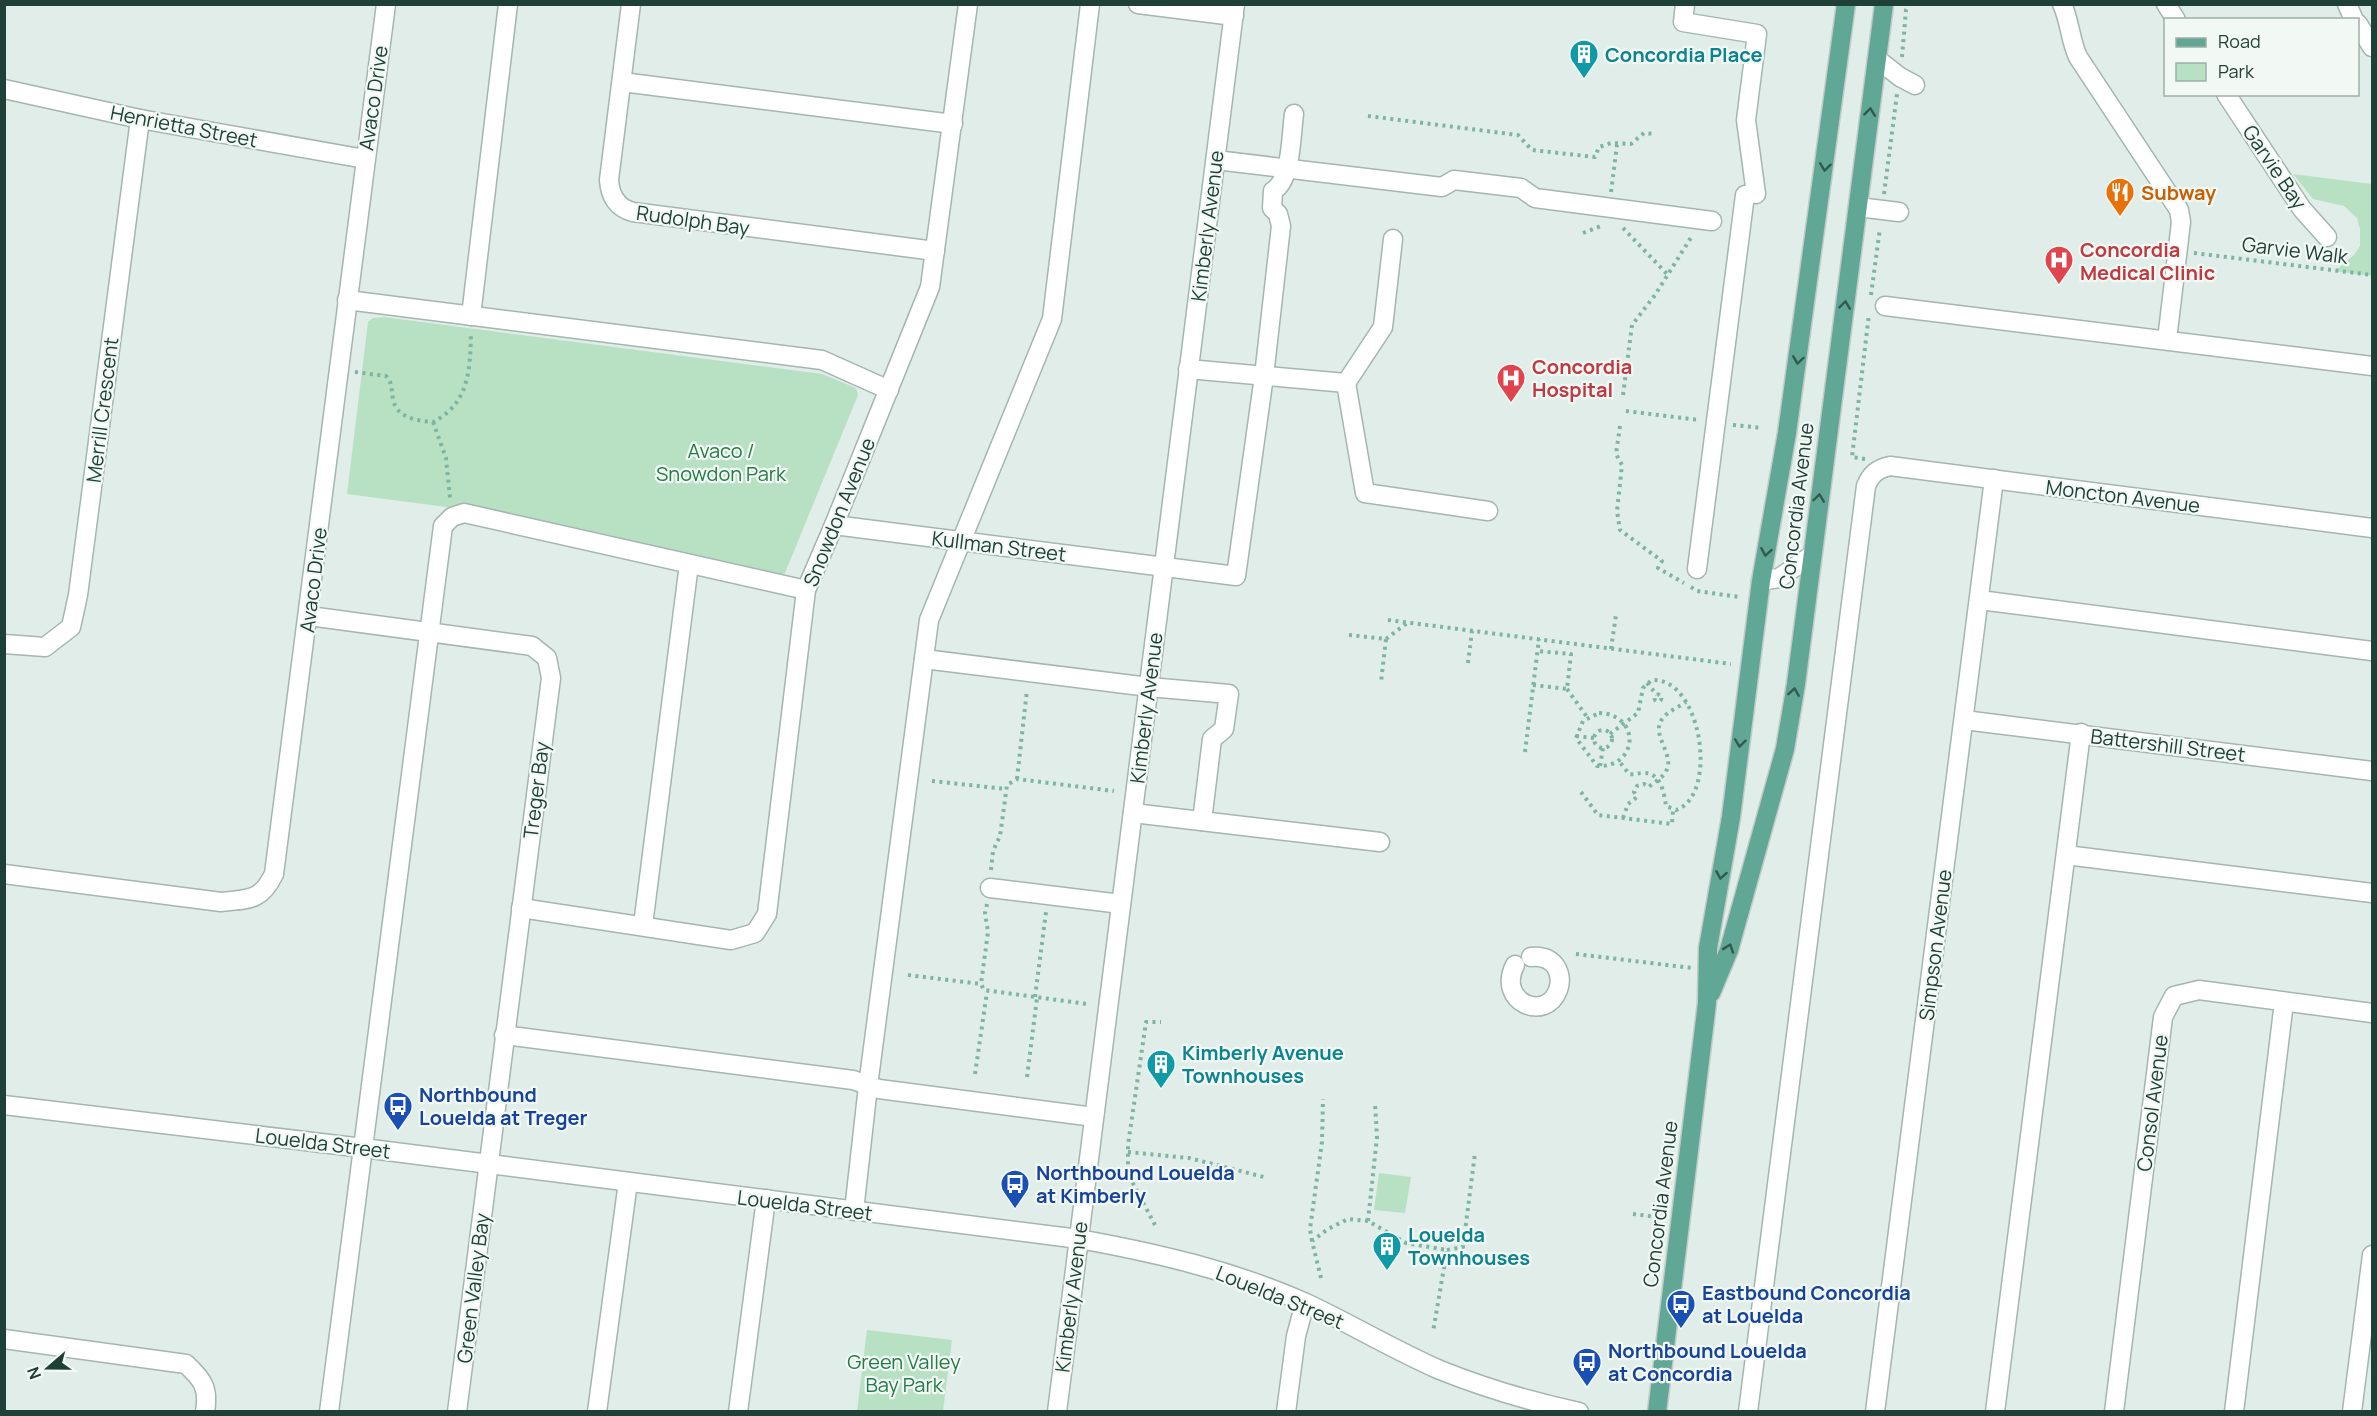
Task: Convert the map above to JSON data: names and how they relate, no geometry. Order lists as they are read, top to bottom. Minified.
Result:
{"streets":{"main road":["Concordia Avenue"],"street":["Avaco Drive","Henrietta Street","Garvie Bay","Rudolph Bay","Kimberly Avenue","Merrill Crescent","Moncton Avenue","Snowdon Avenue","Kullman Street","Battershill Street","Treger Bay","Simpson Avenue","Consol Avenue","Louelda Street","Green Valley Bay"],"path":["Garvie Walk"]},"crossings":[["Avaco Drive","Henrietta Street"],["Avaco Drive","Treger Bay"],["Henrietta Street","Merrill Crescent"],["Rudolph Bay","Snowdon Avenue"],["Kimberly Avenue","Kullman Street"],["Kimberly Avenue","Louelda Street"],["Moncton Avenue","Simpson Avenue"],["Snowdon Avenue","Kullman Street"],["Snowdon Avenue","Treger Bay"],["Battershill Street","Simpson Avenue"],["Treger Bay","Louelda Street"],["Treger Bay","Green Valley Bay"],["Louelda Street","Green Valley Bay"]],"parks":["Avaco / Snowdon Park","Green Valley Bay Park"],"places":{"building":["Concordia Place","Kimberly Avenue Townhouses","Louelda Townhouses"],"restaurant":["Subway"],"hospital":["Concordia Medical Clinic","Concordia Hospital"],"bus stop":["Northbound Louelda at Treger","Northbound Louelda at Kimberly","Eastbound Concordia at Louelda","Northbound Louelda at Concordia"]},"legend":["Road","Park"],"north":"left"}
